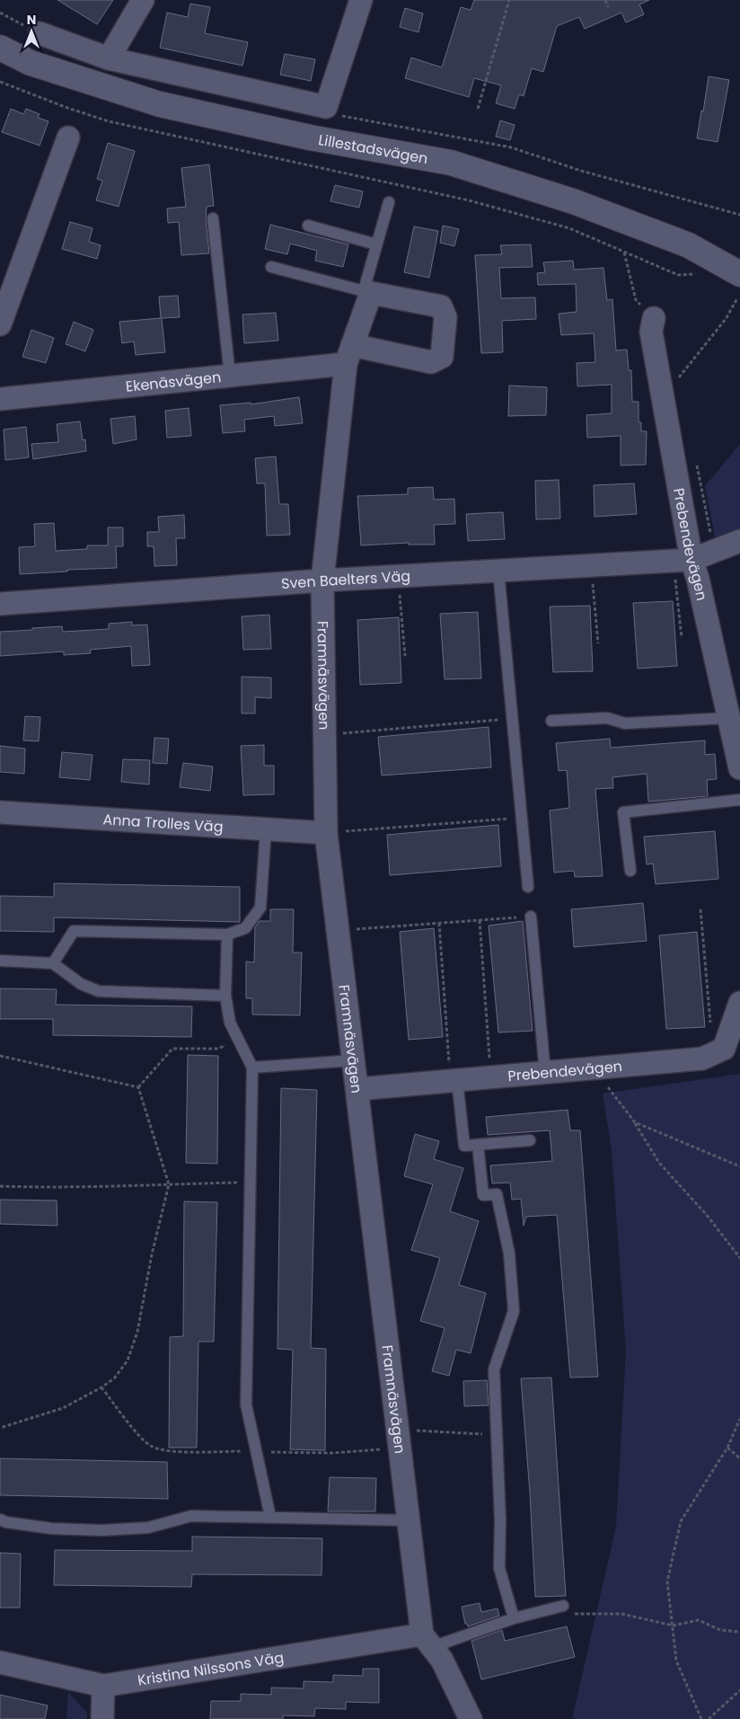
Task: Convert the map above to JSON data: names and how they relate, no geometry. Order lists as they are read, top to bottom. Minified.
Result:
{"streets":{"main road":["Lillestadsvägen"],"street":["Ekenäsvägen","Prebendevägen","Sven Baelters Väg","Framnäsvägen","Anna Trolles Väg","Kristina Nilssons Väg"]},"crossings":[["Ekenäsvägen","Framnäsvägen"],["Prebendevägen","Sven Baelters Väg"],["Prebendevägen","Framnäsvägen"],["Sven Baelters Väg","Framnäsvägen"],["Framnäsvägen","Anna Trolles Väg"],["Framnäsvägen","Kristina Nilssons Väg"]],"north":"top"}
